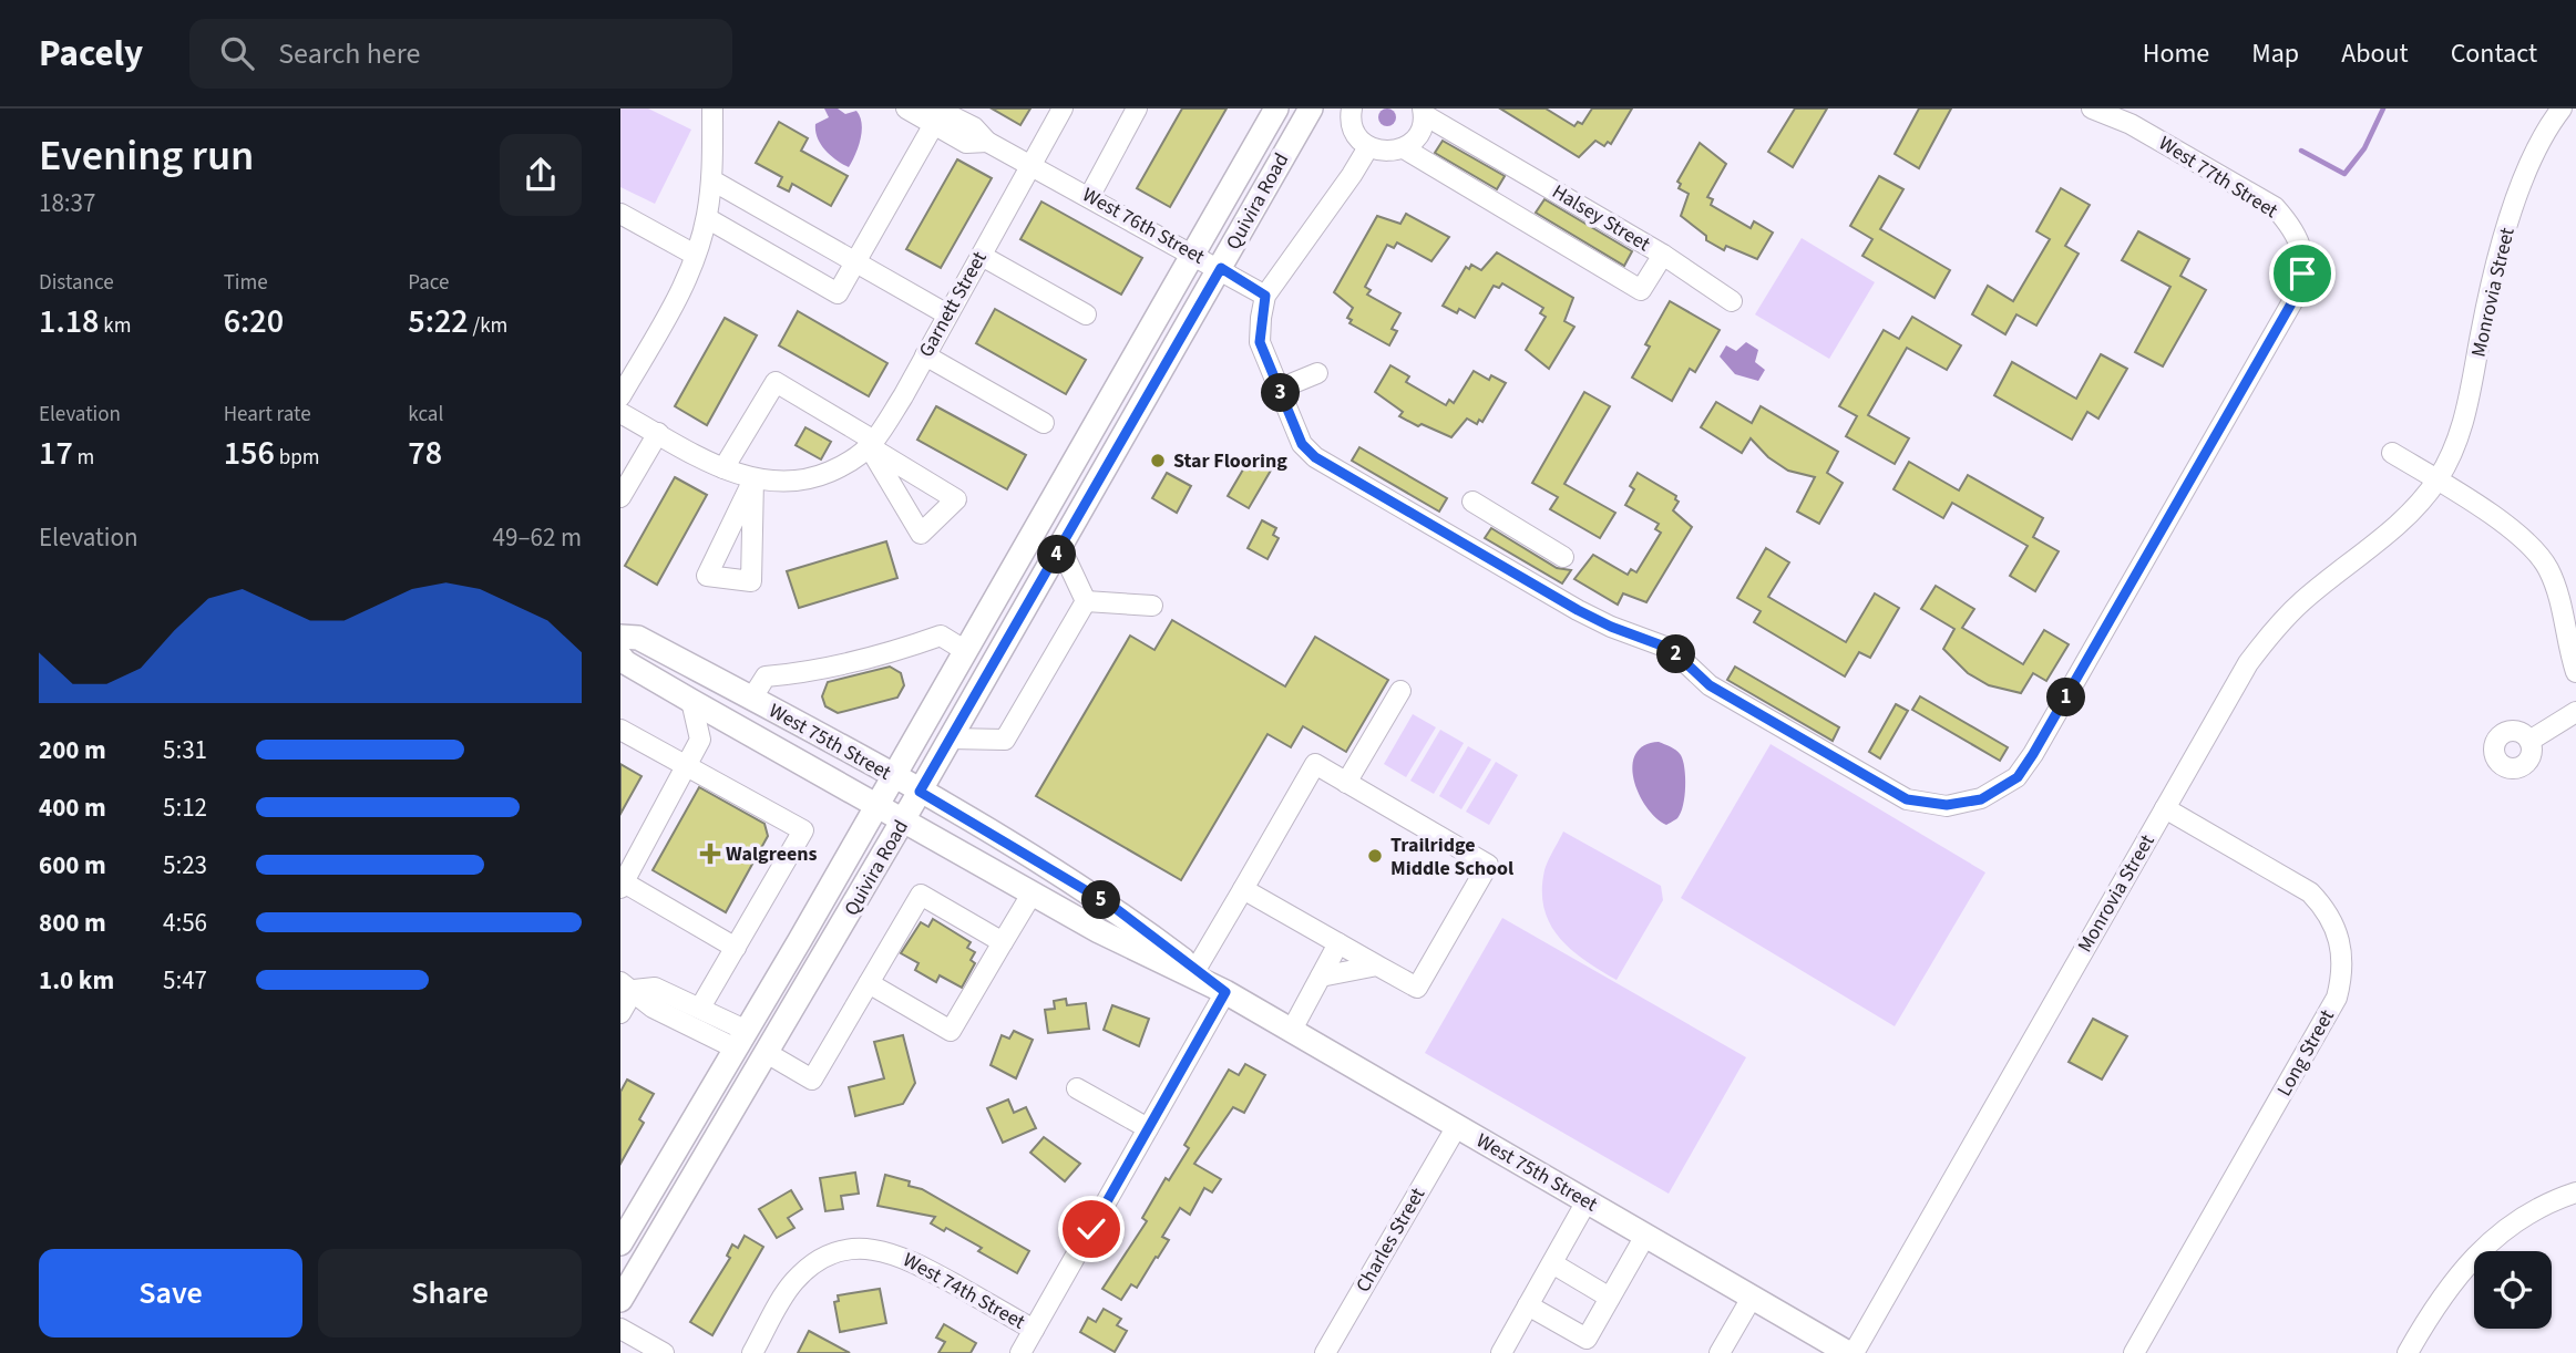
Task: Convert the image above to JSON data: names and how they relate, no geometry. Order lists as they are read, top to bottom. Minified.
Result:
{"streets":{"main road":["Quivira Road","West 75th Street"],"street":["West 77th Street","Halsey Street","West 76th Street","Monrovia Street","Garnett Street","Long Street","Charles Street","West 74th Street"]},"crossings":[["Quivira Road","West 76th Street"],["Quivira Road","West 75th Street"],["West 76th Street","Garnett Street"],["Monrovia Street","West 75th Street"],["Monrovia Street","Long Street"],["West 75th Street","Charles Street"]],"places":{"other":["Star Flooring","Trailridge Middle School"],"health":["Walgreens"]},"page":{"header":"Pacely","search":"Search here","nav":["Home","Map","About","Contact"],"heading":["Evening run","18:37"],"stats":[["Distance","1.18 km"],["Time","6:20"],["Pace","5:22 /km"],["Elevation","17 m"],["Heart rate","156 bpm"],["kcal","78"]],"pins":["3","4","2","1","5"],"chart":["Elevation","49–62 m"],"list":[{"name":"200 m","note":"5:31"},{"name":"400 m","note":"5:12"},{"name":"600 m","note":"5:23"},{"name":"800 m","note":"4:56"},{"name":"1.0 km","note":"5:47"}],"buttons":["Save","Share"]}}
